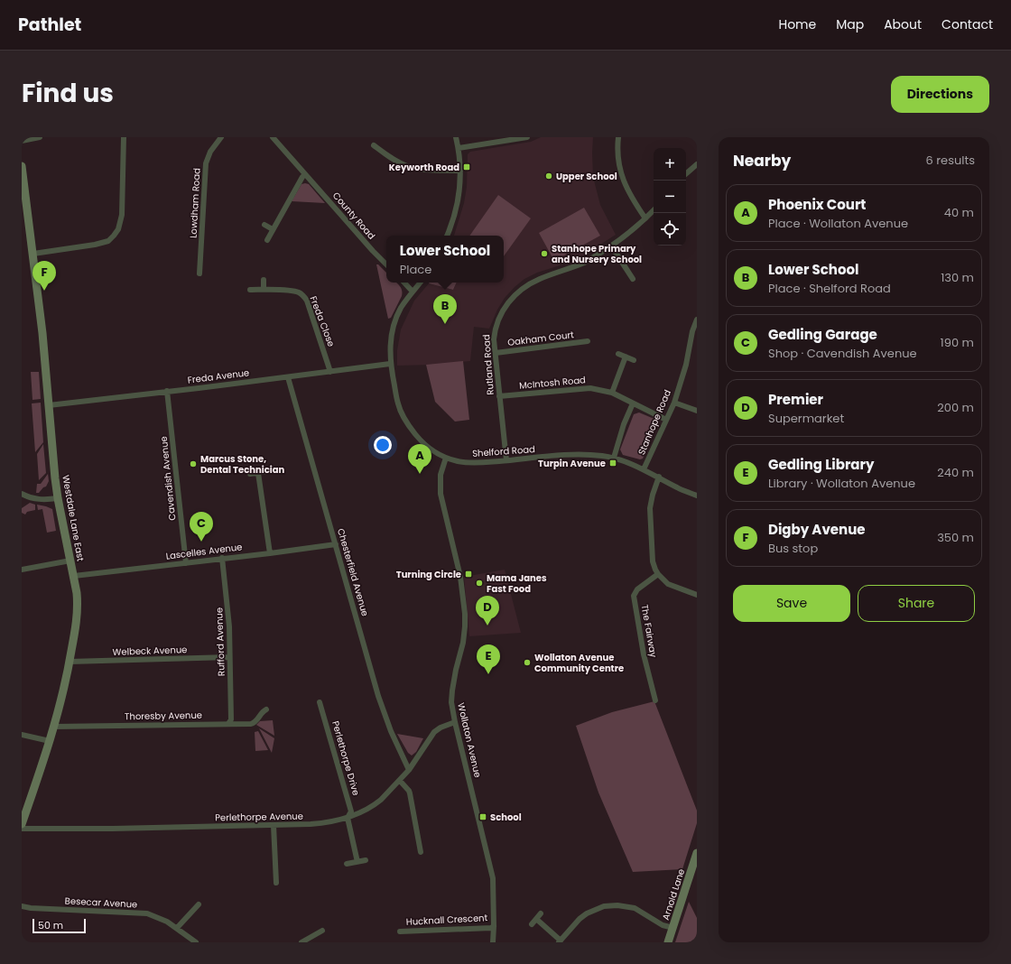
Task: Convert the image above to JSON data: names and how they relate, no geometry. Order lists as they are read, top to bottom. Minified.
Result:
{"streets":{"street":["Lowdham Road","County Road","Freda Close","Oakham Court","Rutland Road","Freda Avenue","McIntosh Road","Stanhope Road","Shelford Road","Cavendish Avenue","Westdale Lane East","Lascelles Avenue","Chesterfield Avenue","The Fairway","Rufford Avenue","Welbeck Avenue","Thoresby Avenue","Wollaton Avenue","Perlethorpe Drive","Perlethorpe Avenue","Arnold Lane","Besecar Avenue","Hucknall Crescent"]},"crossings":[["Freda Close","Freda Avenue"],["Oakham Court","Rutland Road"],["Rutland Road","McIntosh Road"],["Rutland Road","Shelford Road"],["Freda Avenue","Shelford Road"],["Freda Avenue","Cavendish Avenue"],["Freda Avenue","Westdale Lane East"],["Freda Avenue","Chesterfield Avenue"],["McIntosh Road","Stanhope Road"],["Stanhope Road","Shelford Road"],["Shelford Road","Wollaton Avenue"],["Cavendish Avenue","Lascelles Avenue"],["Westdale Lane East","Lascelles Avenue"],["Westdale Lane East","Welbeck Avenue"],["Westdale Lane East","Thoresby Avenue"],["Lascelles Avenue","Chesterfield Avenue"],["Lascelles Avenue","Rufford Avenue"],["Chesterfield Avenue","Perlethorpe Avenue"],["Rufford Avenue","Welbeck Avenue"],["Rufford Avenue","Thoresby Avenue"],["Wollaton Avenue","Perlethorpe Avenue"],["Wollaton Avenue","Hucknall Crescent"],["Perlethorpe Drive","Perlethorpe Avenue"]],"places":{"transit":["Keyworth Road","Turpin Avenue","Turning Circle","School"],"other":["Upper School","Stanhope Primary and Nursery School","Marcus Stone, Dental Technician","Mama Janes Fast Food","Wollaton Avenue Community Centre"]},"scale_bar":"50 m","page":{"header":"Pathlet","nav":["Home","Map","About","Contact"],"title":"Find us","buttons":["Directions",["Save","Share"]],"heading":["Nearby","6 results"],"map_buttons":["+","−"],"list":[{"mark":"A","name":"Phoenix Court","note":"Place · Wollaton Avenue","value":"40 m"},{"mark":"B","name":"Lower School","note":"Place · Shelford Road","value":"130 m"},{"mark":"C","name":"Gedling Garage","note":"Shop · Cavendish Avenue","value":"190 m"},{"mark":"D","name":"Premier","note":"Supermarket","value":"200 m"},{"mark":"E","name":"Gedling Library","note":"Library · Wollaton Avenue","value":"240 m"},{"mark":"F","name":"Digby Avenue","note":"Bus stop","value":"350 m"}],"popup":["Lower School","Place"],"pins":["F","B","A","C","D","E"],"scale":"50 m"}}
